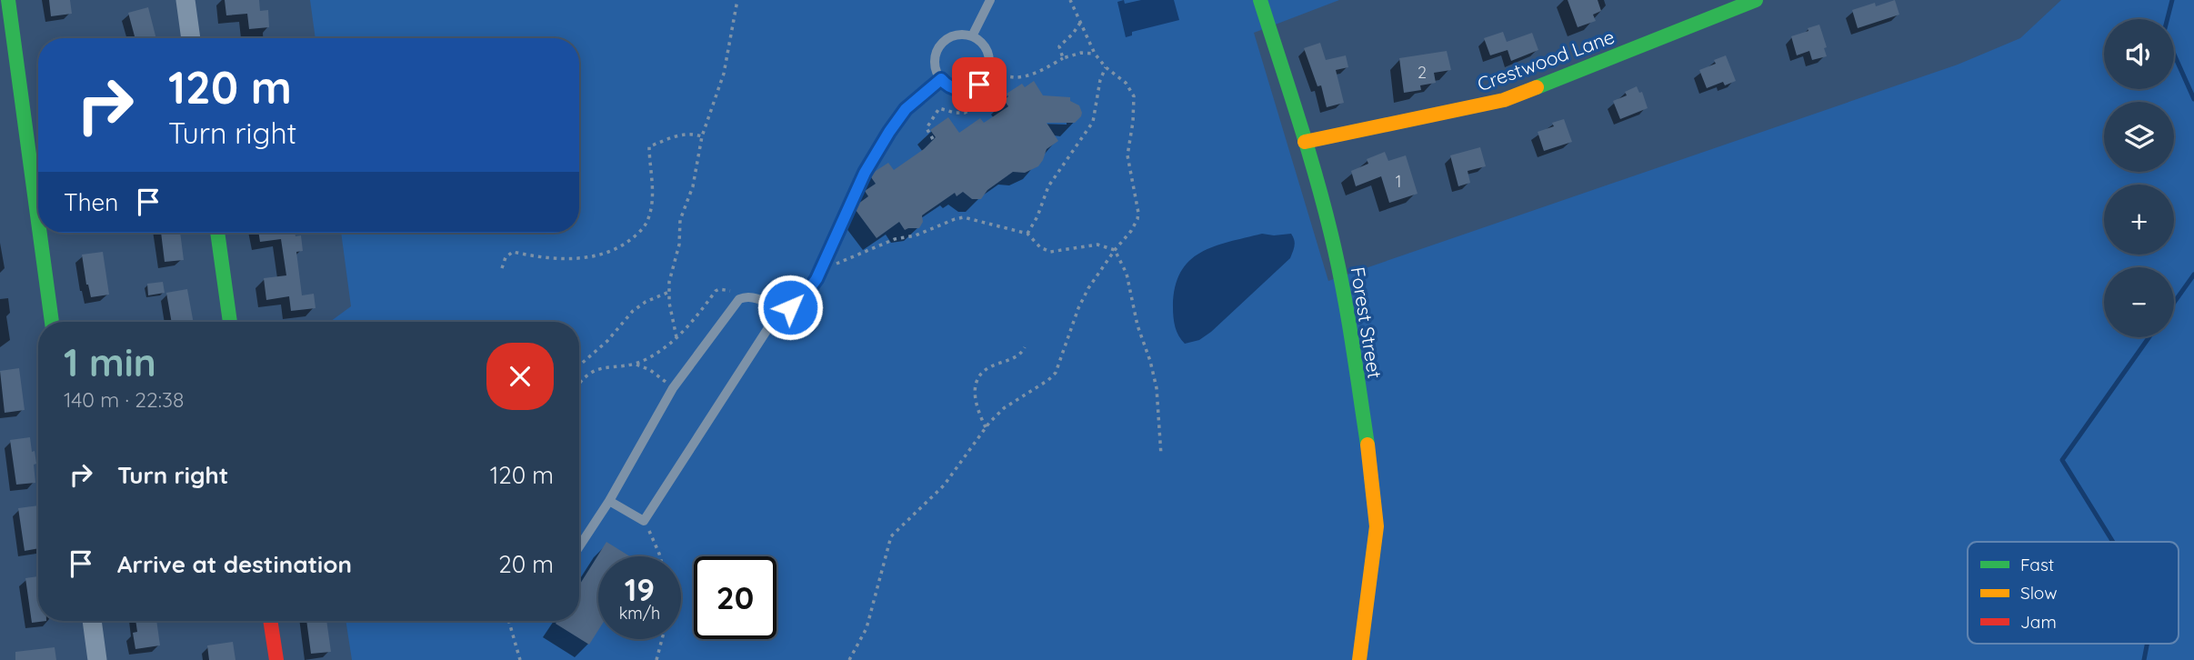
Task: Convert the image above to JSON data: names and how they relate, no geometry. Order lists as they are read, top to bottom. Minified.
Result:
{"streets":{"street":["Crestwood Lane","Forest Street"]},"crossings":[["Crestwood Lane","Forest Street"]],"house_numbers":["2","1"],"legend":["Fast","Slow","Jam"],"page":{"map_buttons":["+","−"],"turn":["120 m","Turn right"],"then":"Then","heading":["1 min","140 m · 22:38"],"list":[{"name":"Turn right","value":"120 m"},{"name":"Arrive at destination","value":"20 m"}],"speed":"19 km/h","limit":"20"}}
